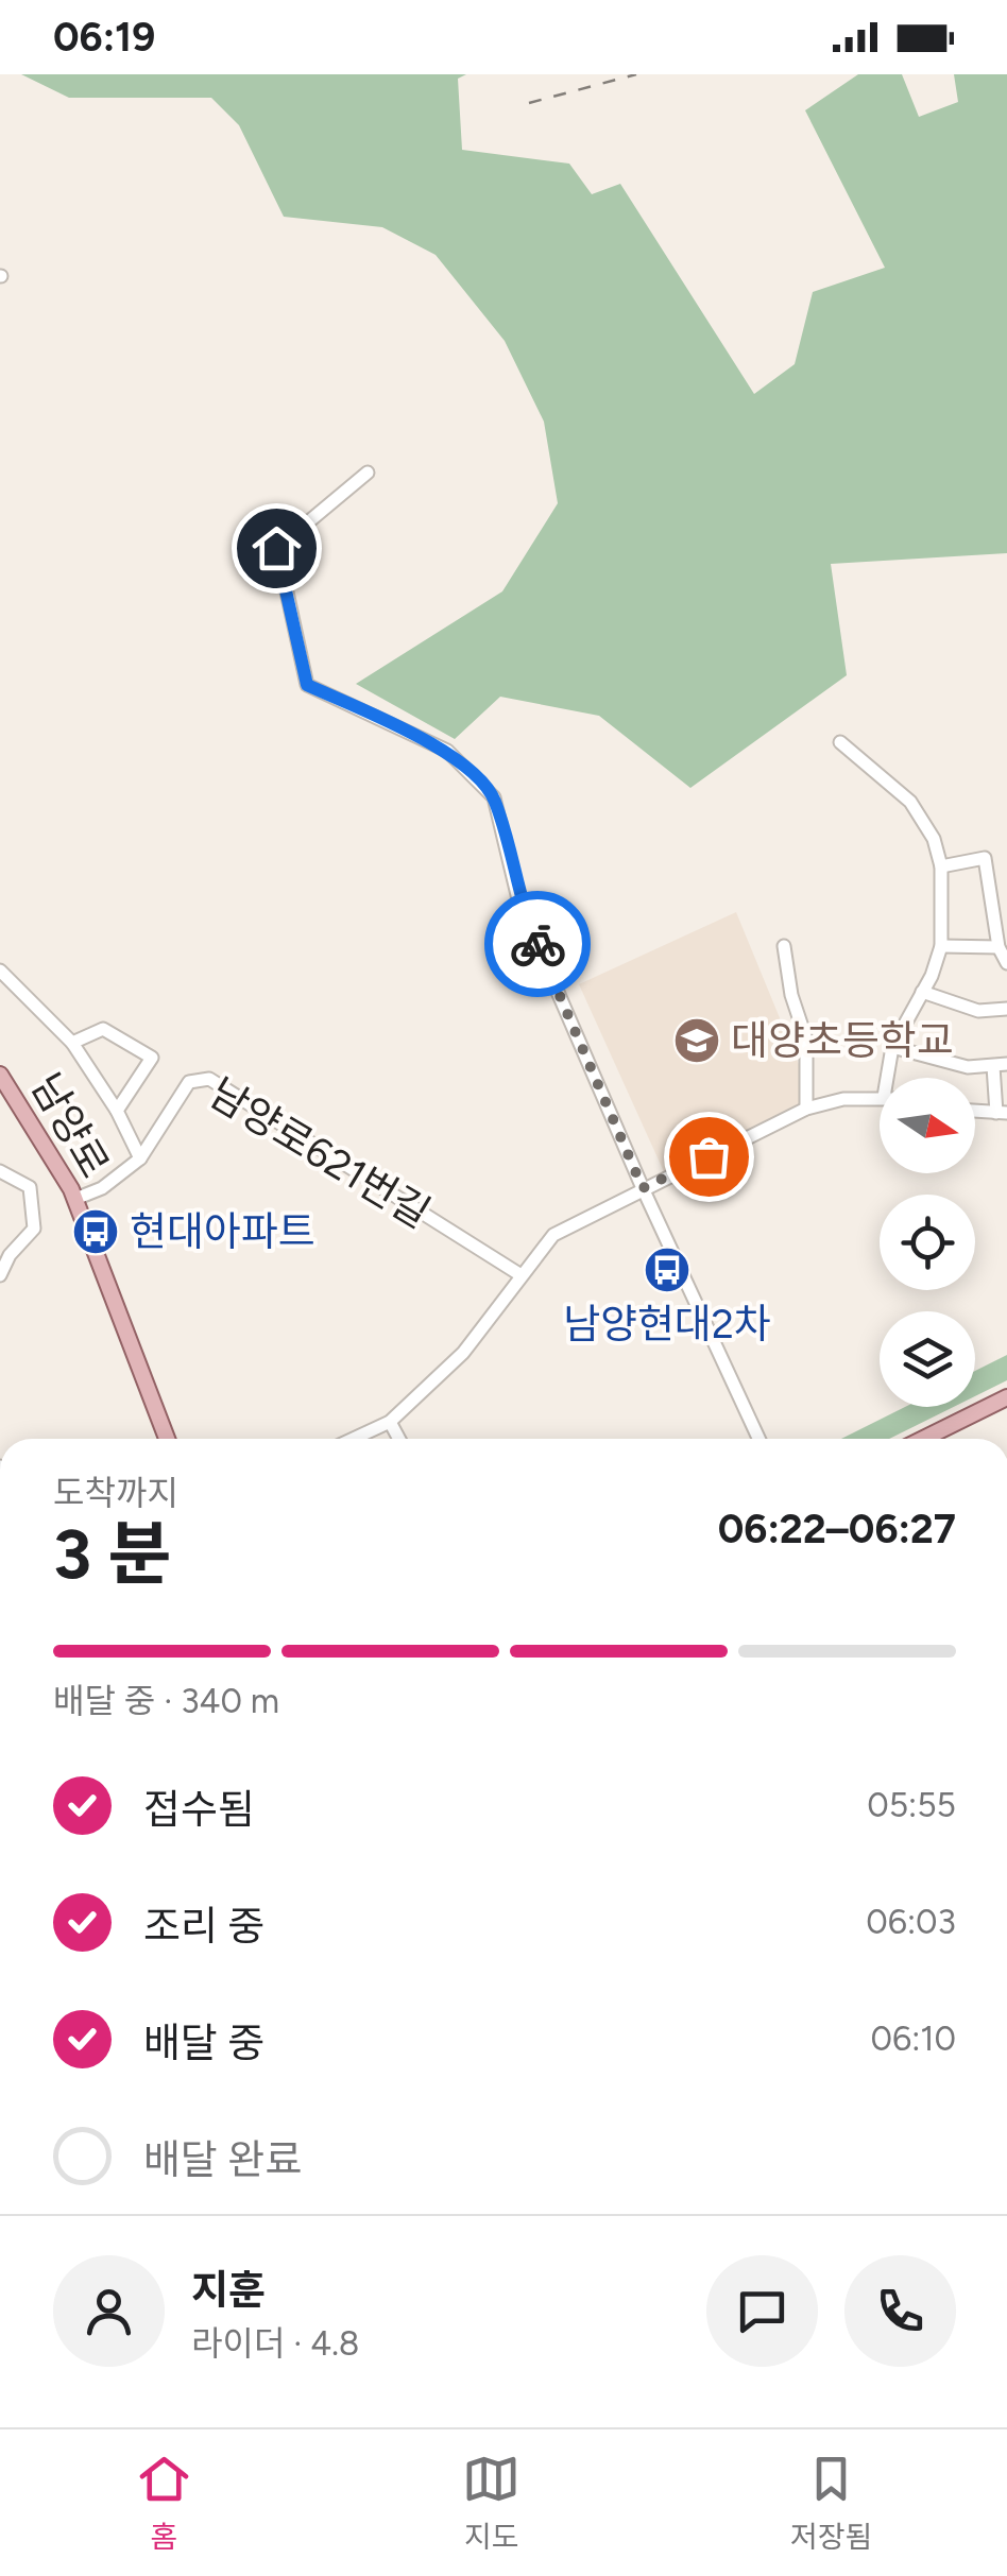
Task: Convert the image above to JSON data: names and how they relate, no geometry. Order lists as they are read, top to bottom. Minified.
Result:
{"streets":{"main road":["남양로"],"street":["남양로621번길"]},"places":{"school or university":["대양초등학교"],"bus stop":["현대아파트","남양현대2차"]},"north":"right","page":{"status":"06:19","heading":["3 분","도착까지","06:22–06:27"],"panel":["지훈","라이더 · 4.8"],"bar":"배달 중 · 340 m","list":[["접수됨","05:55"],["조리 중","06:03"],["배달 중","06:10"],"배달 완료"],"tabs":["홈","지도","저장됨"]}}
